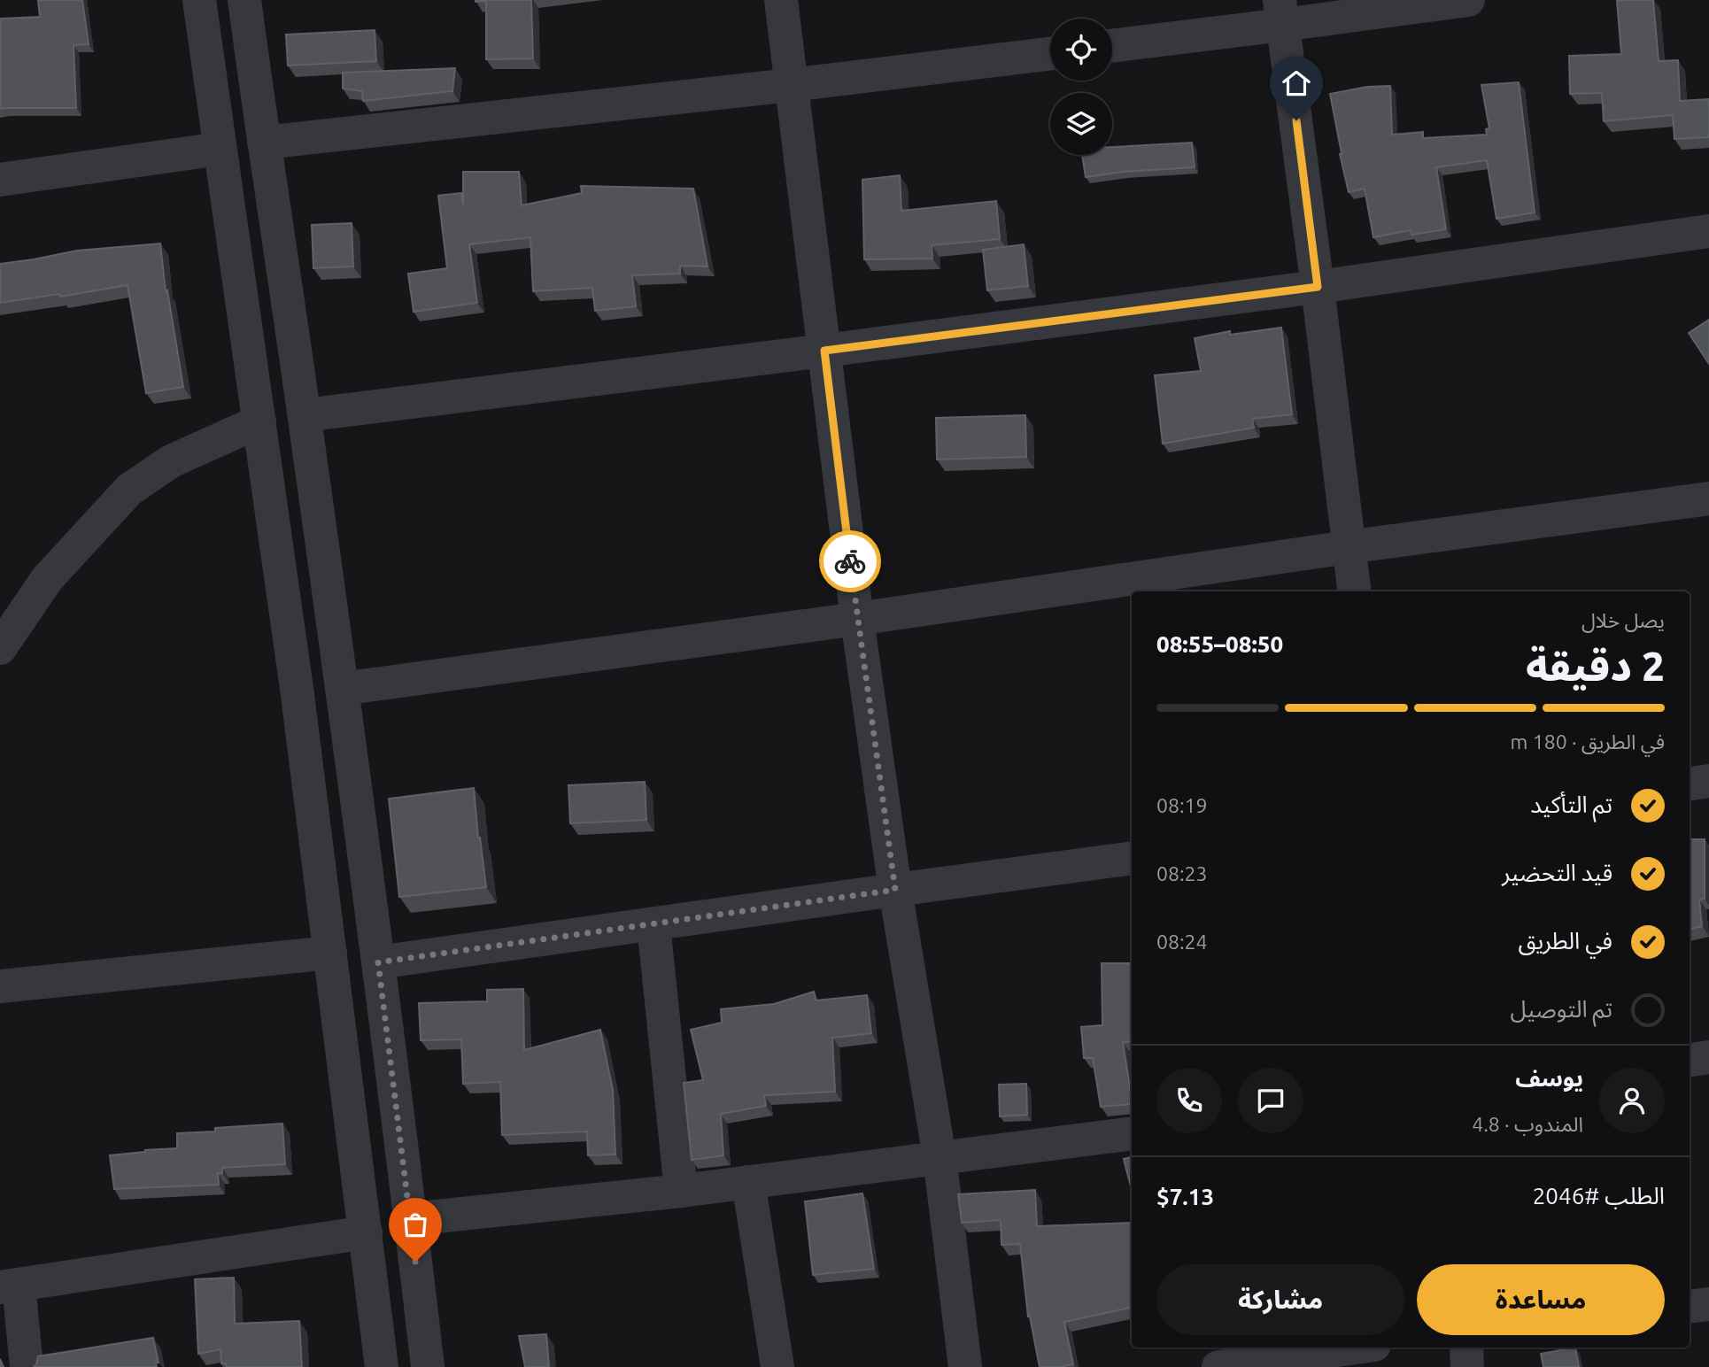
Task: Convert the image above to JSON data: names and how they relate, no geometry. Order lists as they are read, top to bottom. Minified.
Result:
{"page":{"heading":["2 دقيقة","يصل خلال","08:50–08:55"],"panel":["يوسف","المندوب · 4.8","الطلب #2046","$7.13"],"bar":"في الطريق · 180 m","list":[["تم التأكيد","08:19"],["قيد التحضير","08:23"],["في الطريق","08:24"],"تم التوصيل"],"buttons":["مساعدة","مشاركة"]}}
